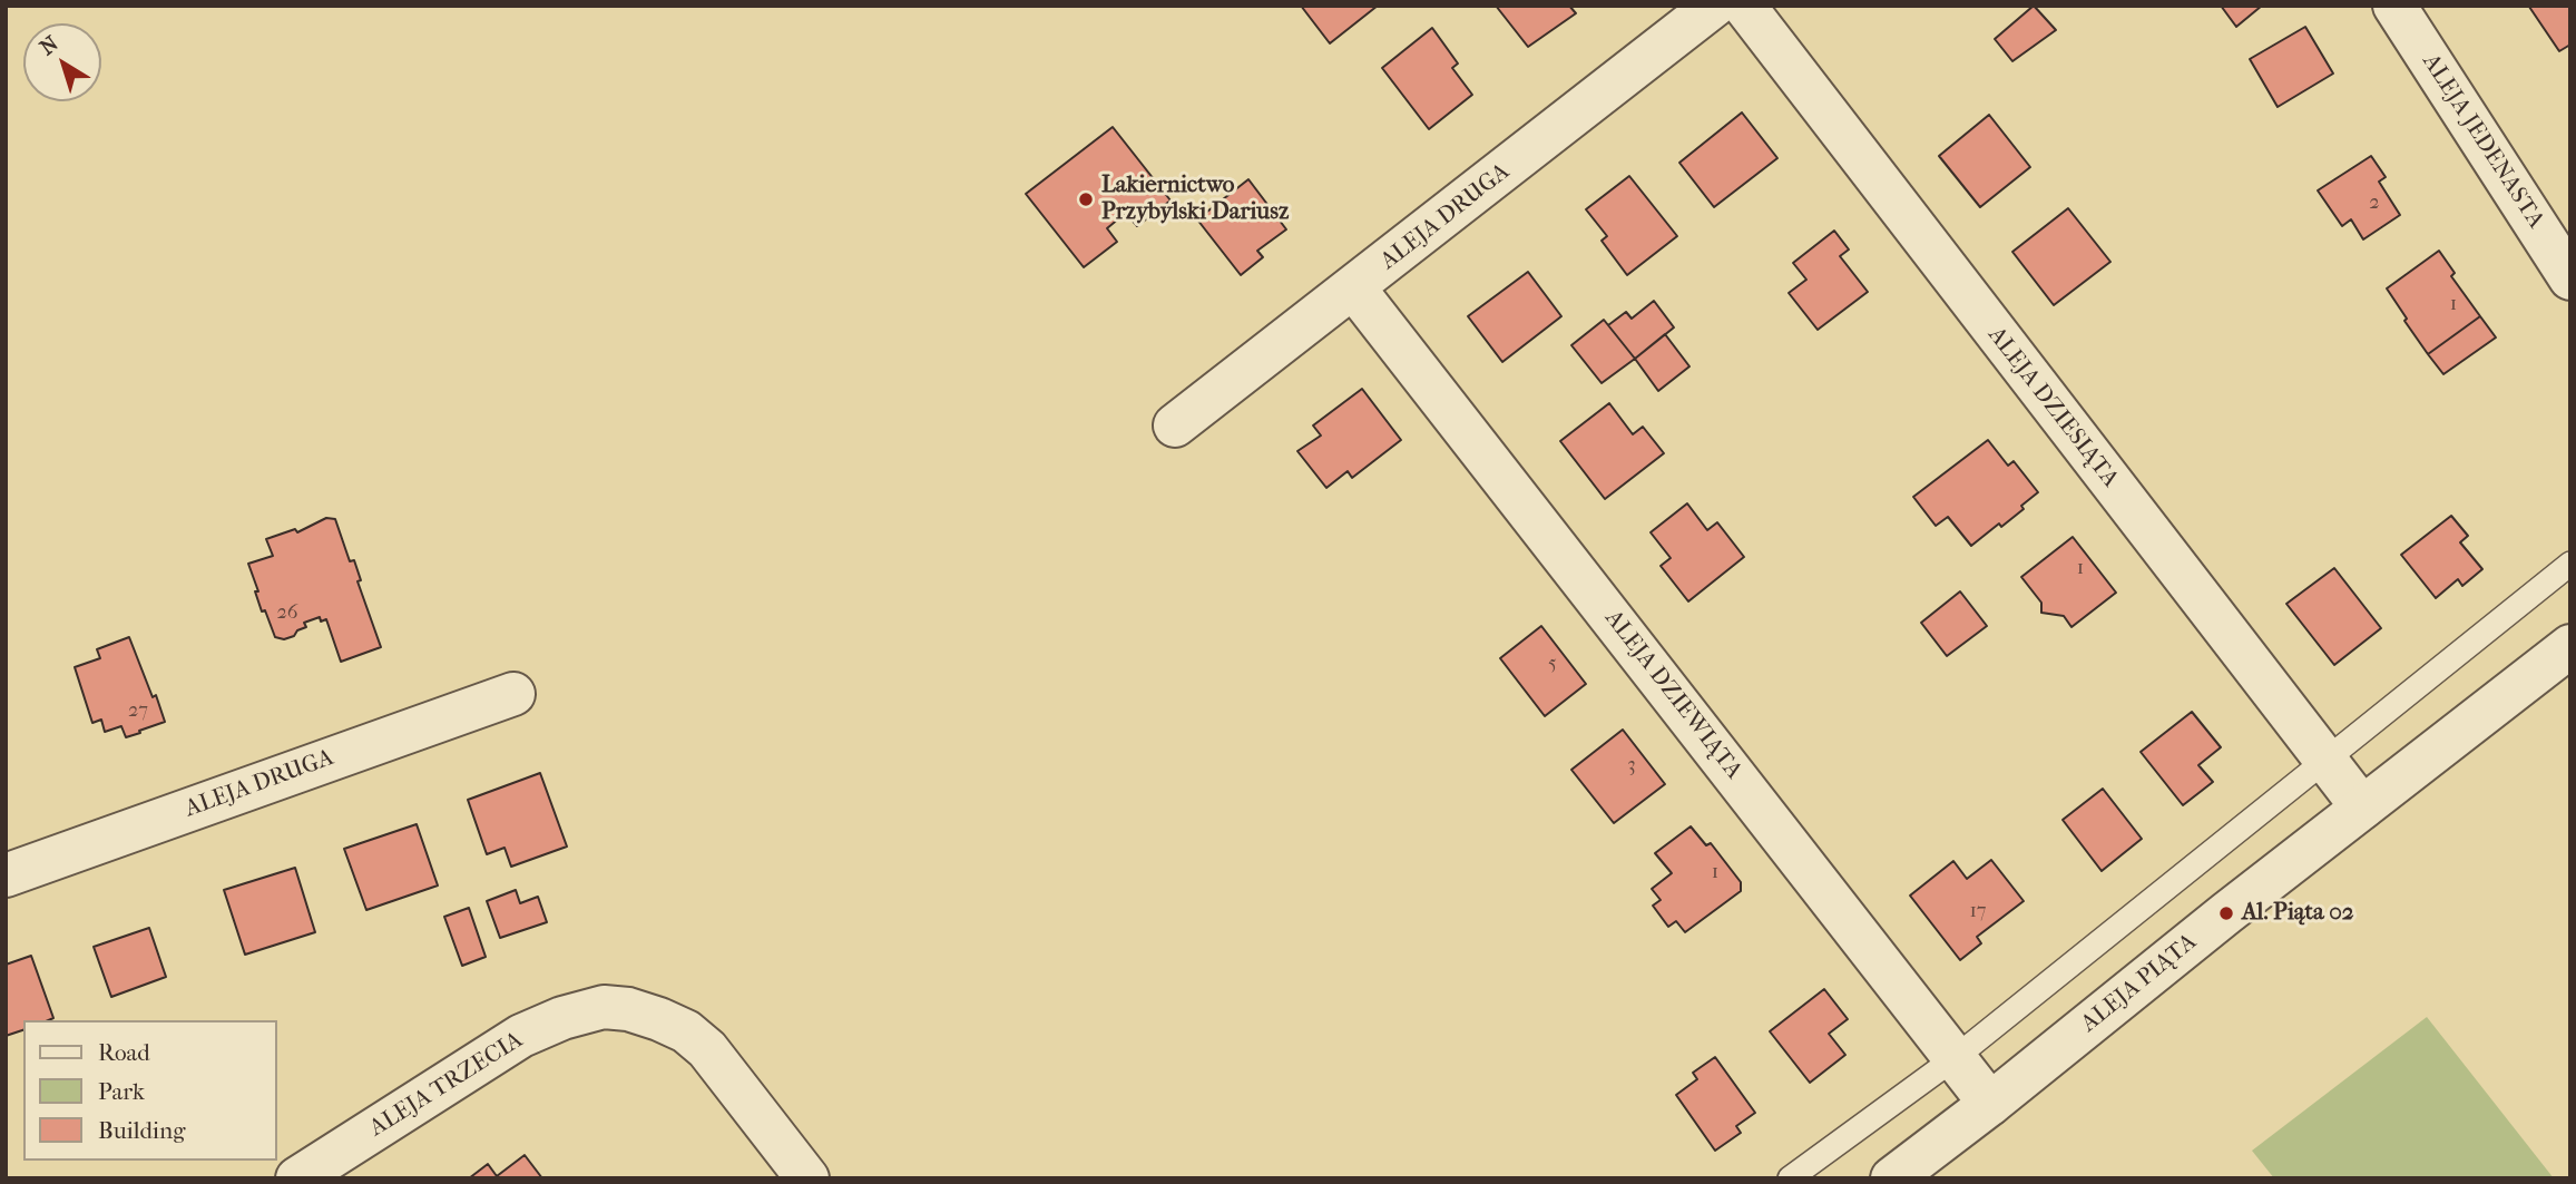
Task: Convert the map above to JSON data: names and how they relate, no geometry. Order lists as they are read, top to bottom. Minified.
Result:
{"streets":{"street":["ALEJA JEDENASTA","ALEJA DRUGA","ALEJA DZIESIĄTA","ALEJA DZIEWIĄTA","ALEJA PIĄTA","ALEJA TRZECIA"]},"crossings":[["ALEJA DRUGA","ALEJA DZIEWIĄTA"],["ALEJA DZIESIĄTA","ALEJA PIĄTA"],["ALEJA DZIEWIĄTA","ALEJA PIĄTA"]],"places":["Lakiernictwo Przybylski Dariusz","Al. Piąta 02"],"house_numbers":["2","1","1","26","5","27","3","1","17"],"legend":["Road","Park","Building"],"north":"top left"}
